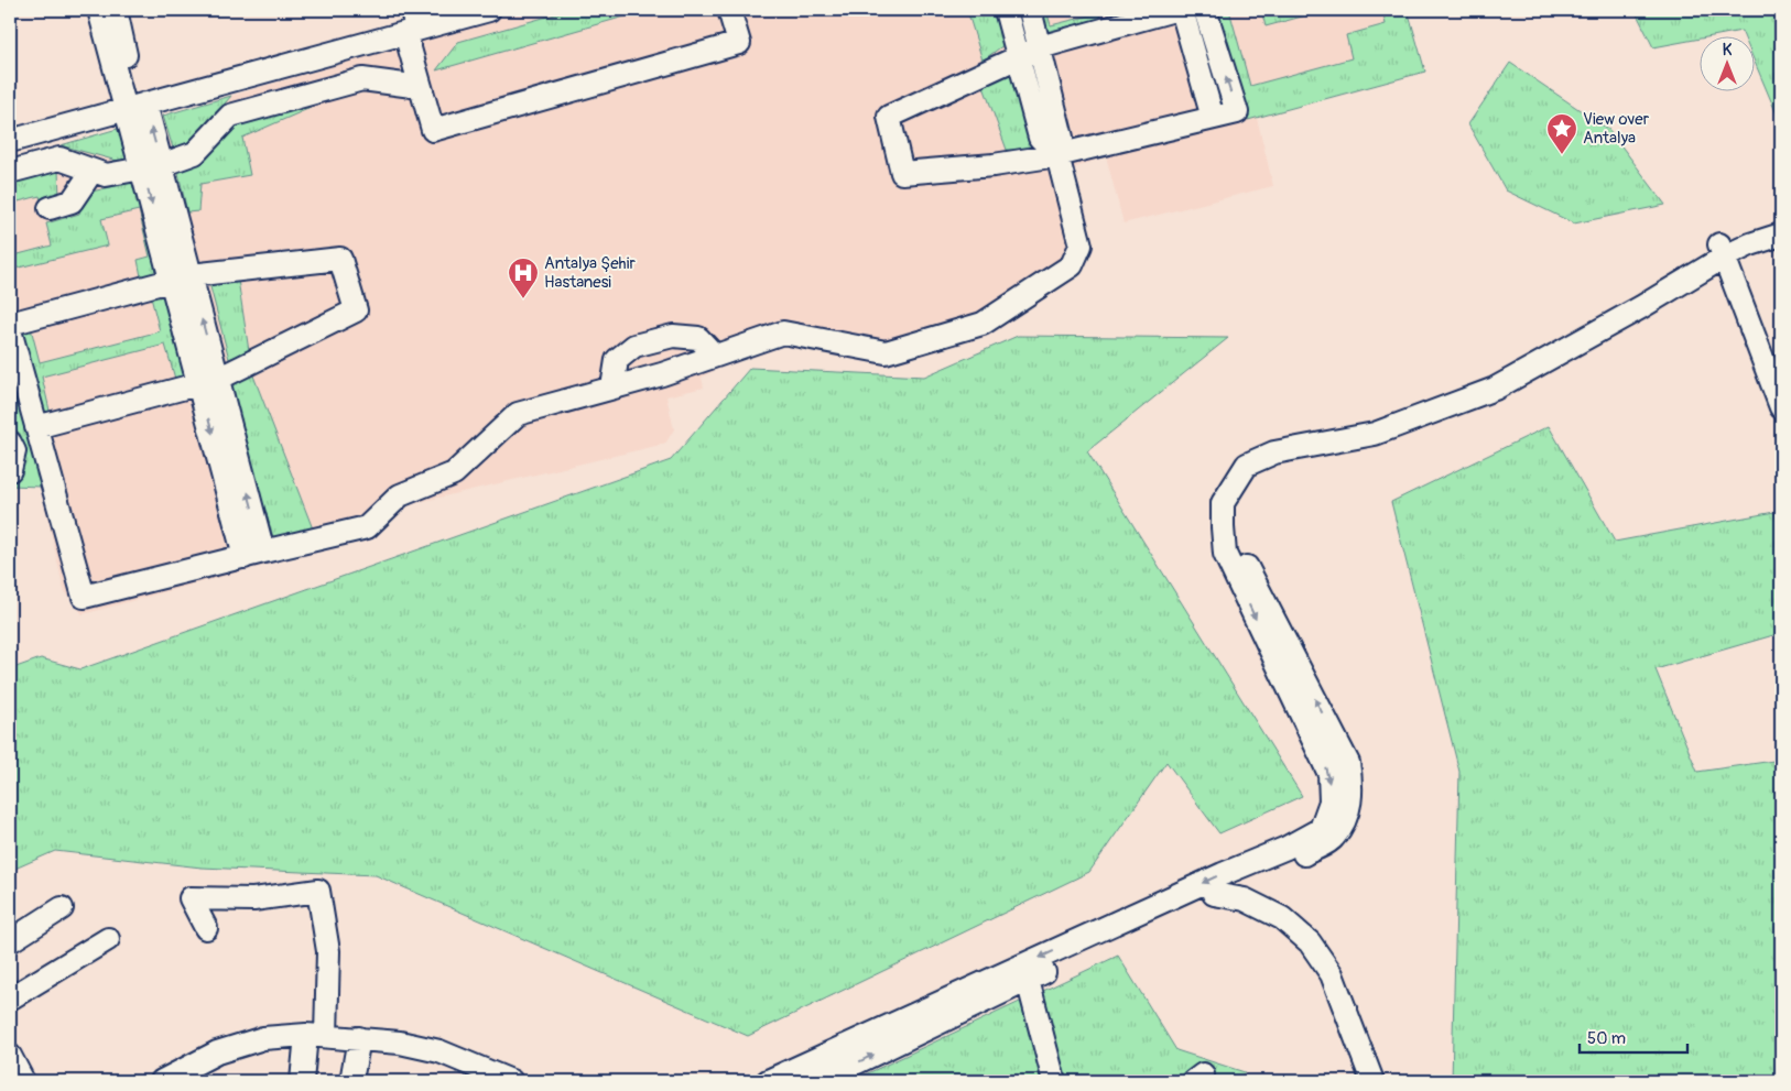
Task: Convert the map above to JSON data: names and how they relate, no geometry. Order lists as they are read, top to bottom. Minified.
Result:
{"places":{"place":["View over Antalya"],"hospital":["Antalya Şehir Hastanesi"]},"scale_bar":"50 m","north":"top"}
